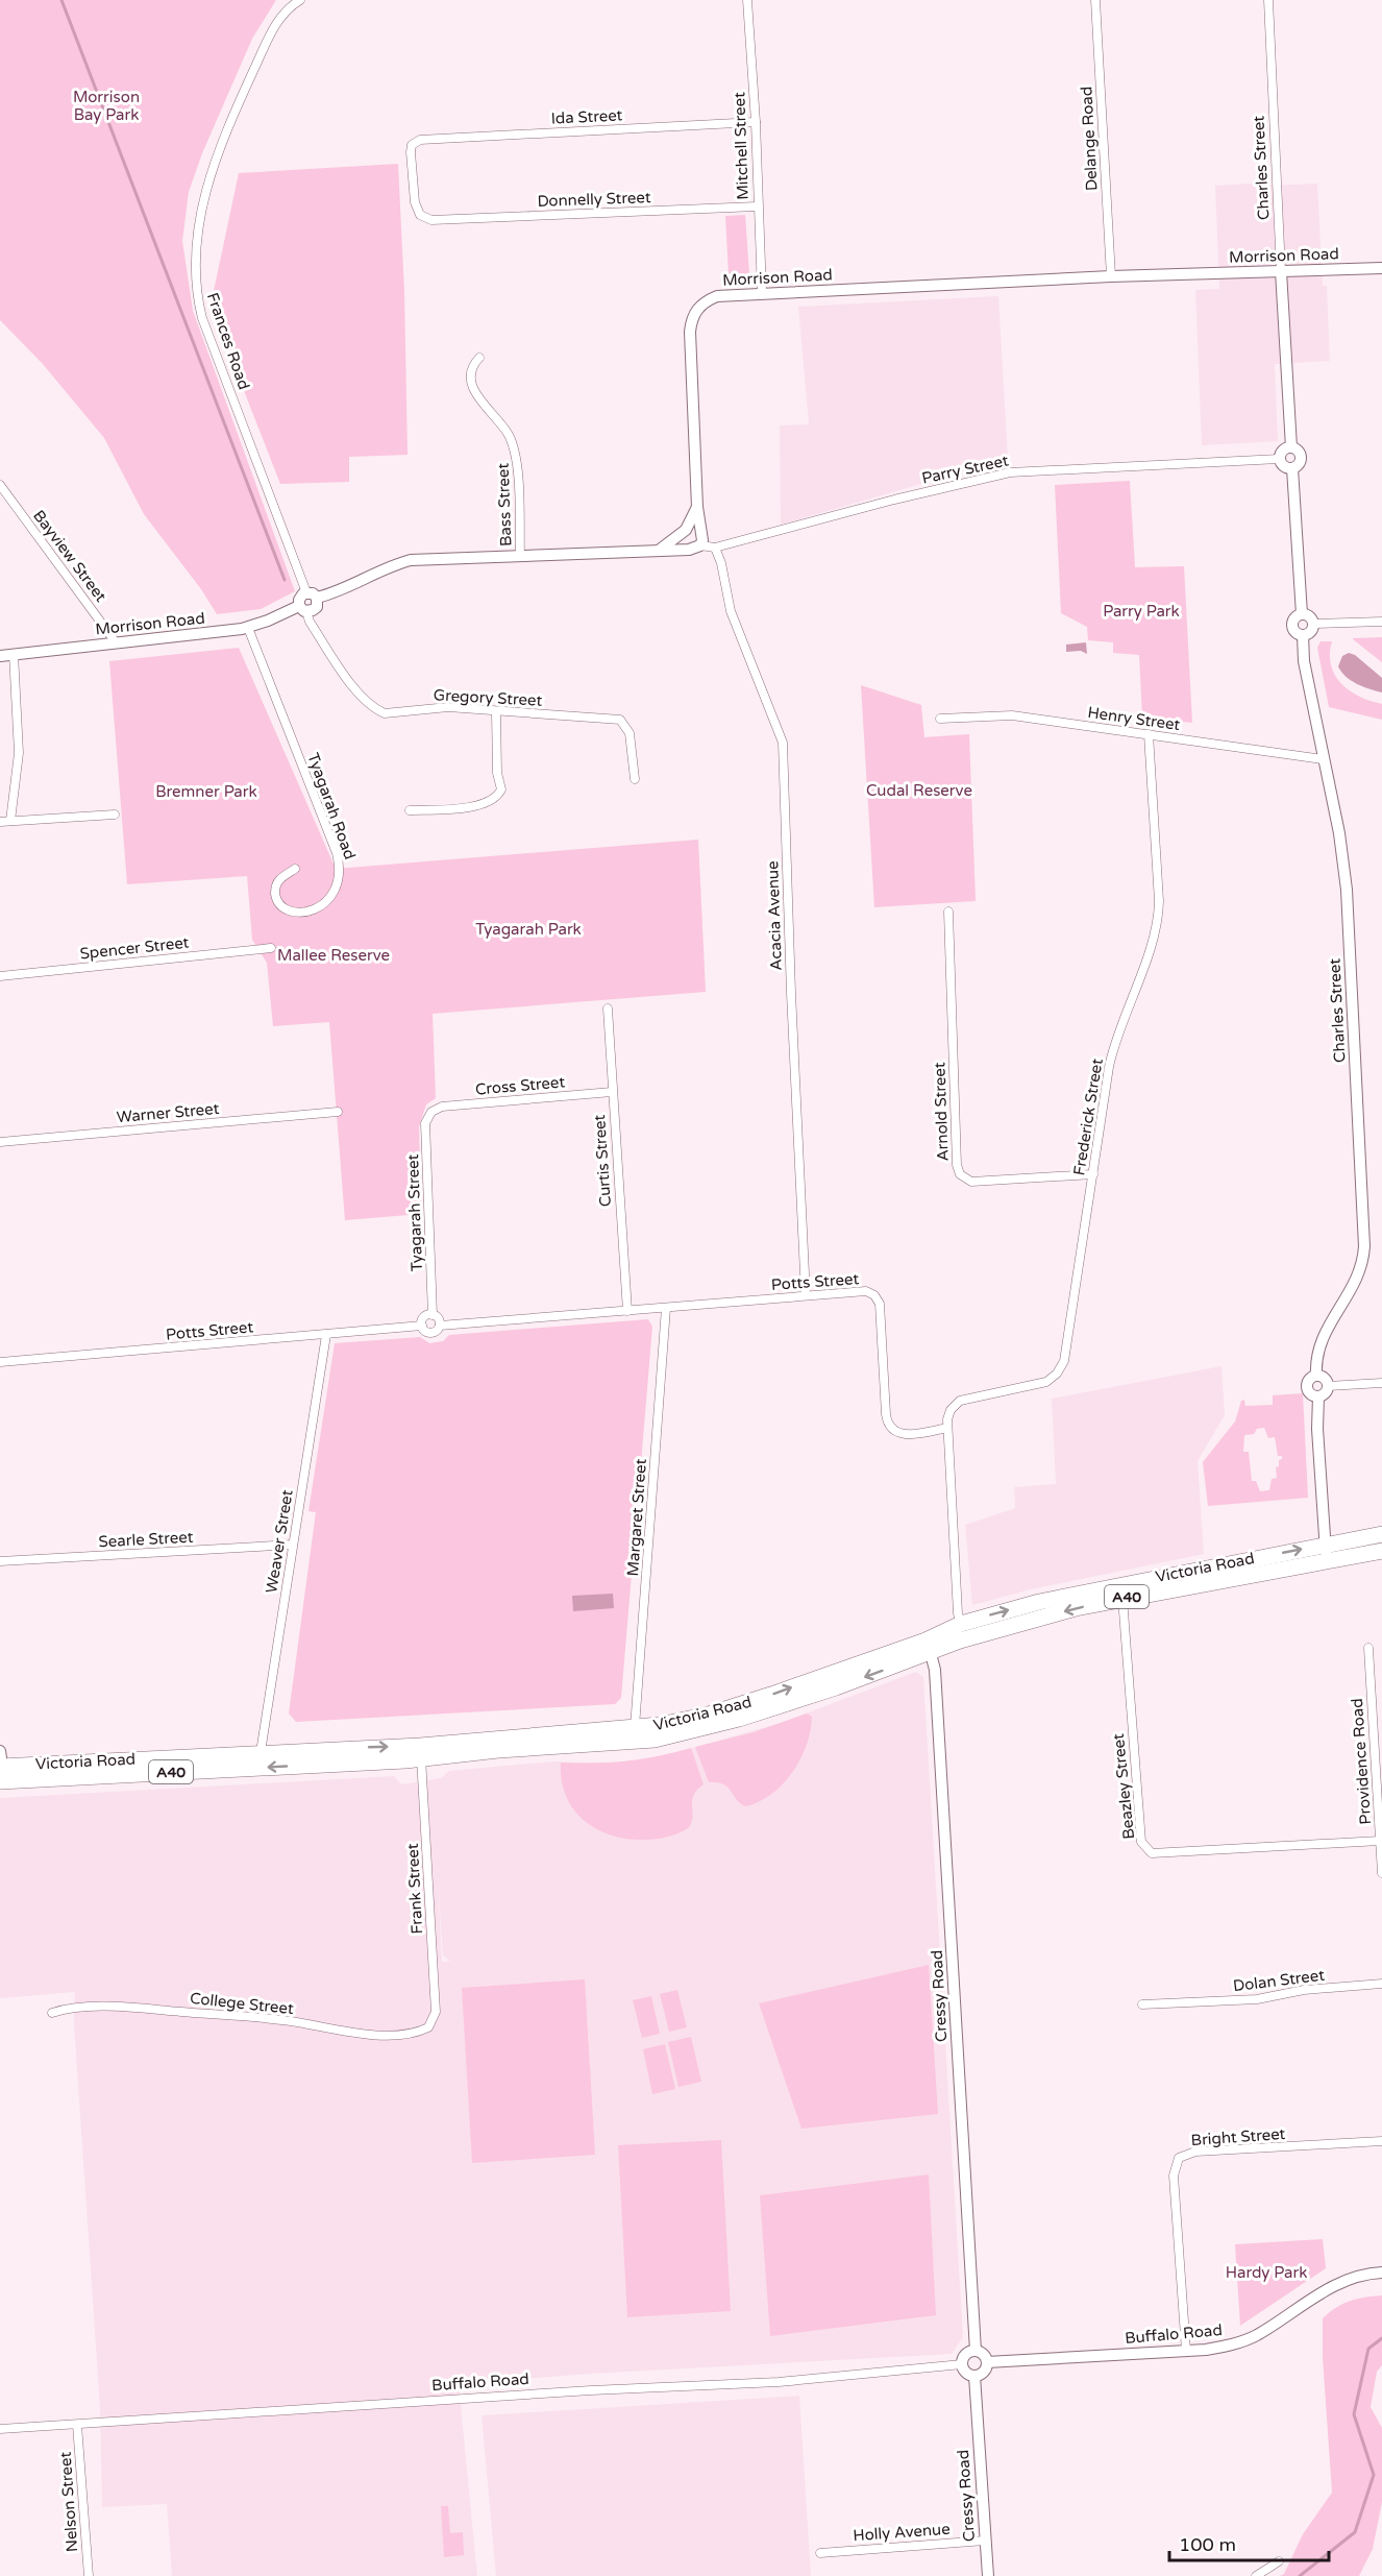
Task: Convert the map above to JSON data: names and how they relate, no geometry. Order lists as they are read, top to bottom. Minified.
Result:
{"streets":{"highway":["Victoria Road","A40"],"street":["Ida Street","Delange Road","Mitchell Street","Charles Street","Donnelly Street","Morrison Road","Frances Road","Parry Street","Bass Street","Bayview Street","Gregory Street","Henry Street","Tyagarah Road","Acacia Avenue","Spencer Street","Cross Street","Arnold Street","Warner Street","Frederick Street","Curtis Street","Tyagarah Street","Potts Street","Margaret Street","Searle Street","Weaver Street","Providence Road","Beazley Street","Frank Street","Dolan Street","Cressy Road","College Street","Bright Street","Buffalo Road","Nelson Street","Holly Avenue"]},"crossings":[["Ida Street","Mitchell Street"],["Ida Street","Donnelly Street"],["Delange Road","Morrison Road"],["Mitchell Street","Donnelly Street"],["Mitchell Street","Morrison Road"],["Charles Street","Morrison Road"],["Charles Street","Parry Street"],["Charles Street","Henry Street"],["Morrison Road","Parry Street"],["Morrison Road","Bayview Street"],["Morrison Road","Gregory Street"],["Morrison Road","Tyagarah Road"],["Parry Street","Acacia Avenue"],["Henry Street","Frederick Street"],["Acacia Avenue","Potts Street"],["Cross Street","Curtis Street"],["Cross Street","Tyagarah Street"],["Arnold Street","Frederick Street"],["Frederick Street","Potts Street"],["Curtis Street","Potts Street"],["Tyagarah Street","Potts Street"],["Potts Street","Margaret Street"],["Potts Street","Weaver Street"],["Margaret Street","Victoria Road"],["Searle Street","Weaver Street"],["Weaver Street","Victoria Road"],["Victoria Road","Beazley Street"],["Victoria Road","Frank Street"],["Victoria Road","Cressy Road"],["Providence Road","Beazley Street"],["Frank Street","College Street"],["Cressy Road","Buffalo Road"],["Cressy Road","Holly Avenue"],["Bright Street","Buffalo Road"],["Buffalo Road","Nelson Street"]],"parks":["Morrison Bay Park","Parry Park","Cudal Reserve","Bremner Park","Tyagarah Park","Mallee Reserve","Hardy Park"],"scale_bar":"100 m"}
